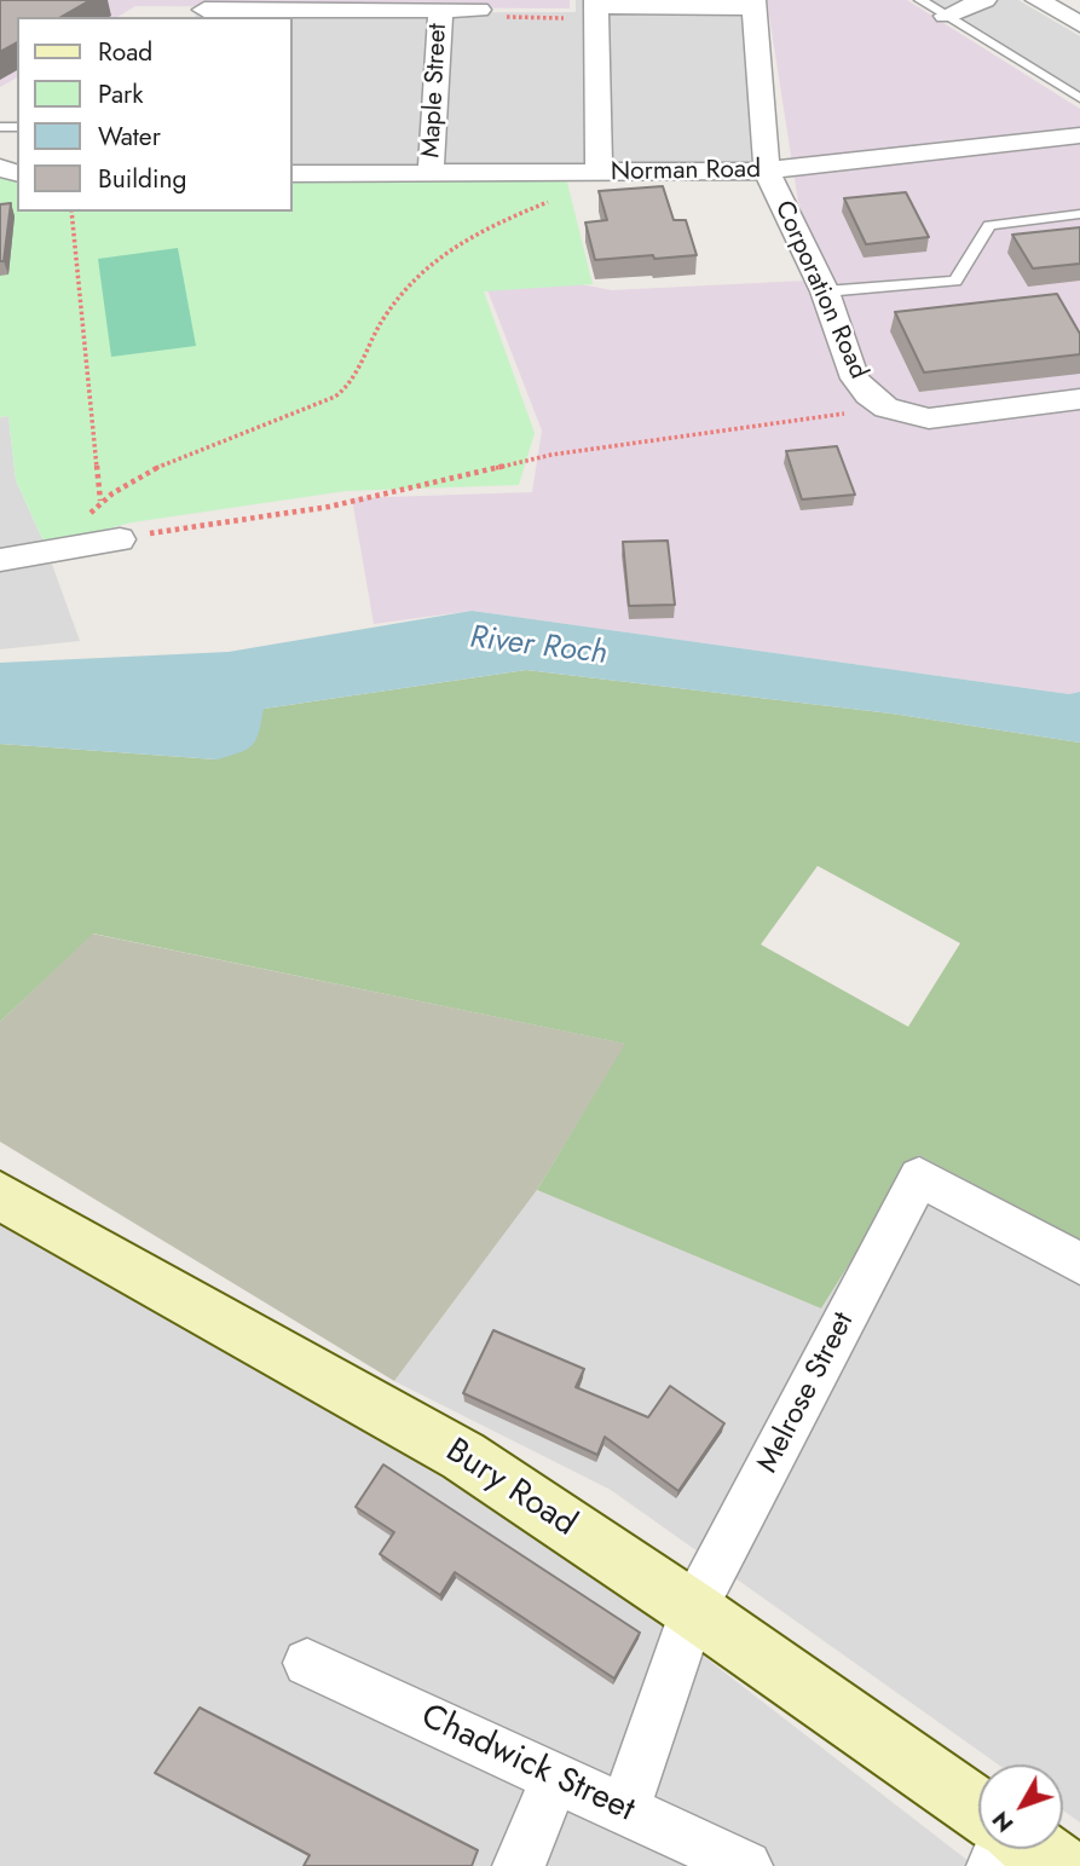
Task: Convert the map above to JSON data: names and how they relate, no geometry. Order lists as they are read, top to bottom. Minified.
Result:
{"streets":{"main road":["Bury Road"],"street":["Maple Street","Norman Road","Corporation Road","Melrose Street","Chadwick Street"]},"crossings":[["Maple Street","Norman Road"],["Norman Road","Corporation Road"],["Melrose Street","Bury Road"],["Melrose Street","Chadwick Street"]],"water":["River Roch"],"legend":["Road","Park","Water","Building"],"north":"bottom left"}
